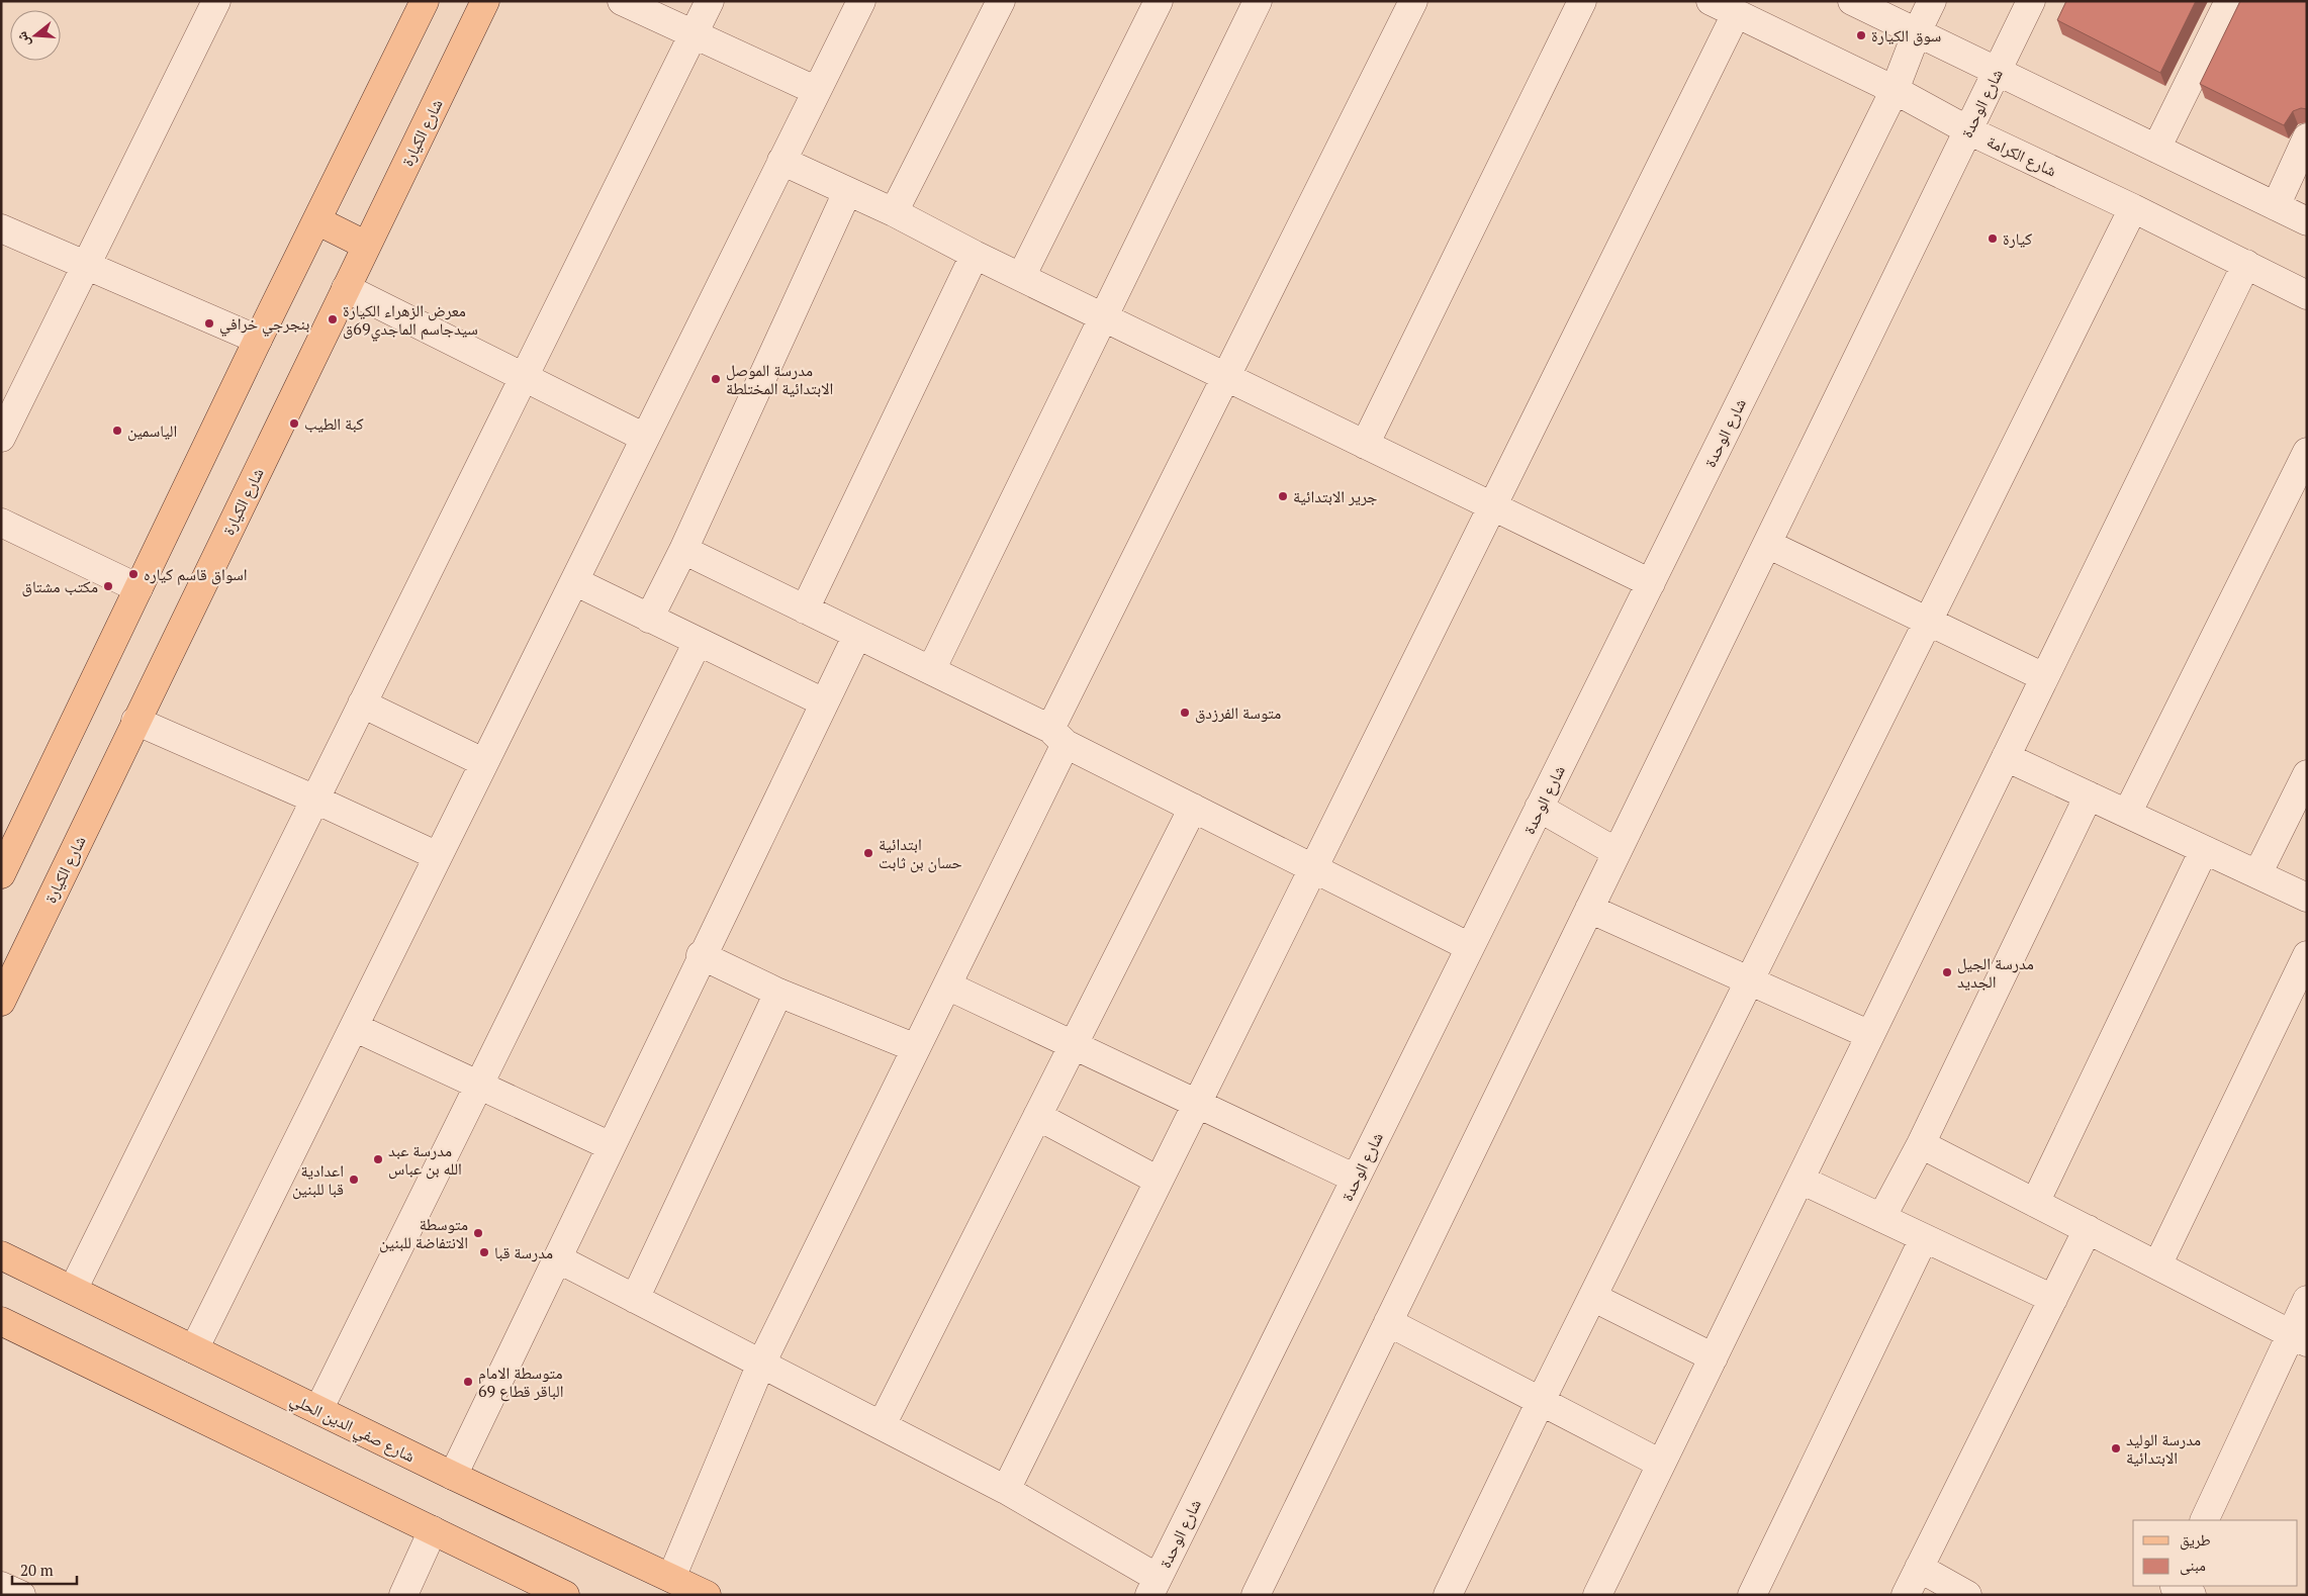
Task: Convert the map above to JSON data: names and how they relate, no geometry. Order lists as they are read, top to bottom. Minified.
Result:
{"streets":{"main road":["شارع الكيارة","شارع صفي الدين الحلي"],"street":["شارع الوحدة","شارع الكرامة"]},"crossings":[["شارع الوحدة","شارع الكرامة"]],"places":["سوق الكيارة","كيارة","معرض الزهراء الكيارة سيدجاسم الماجدي69ق","بنجرجي خرافي","مدرسة الموصل الابتدائية المختلطة","كبة الطيب","الياسمين","جرير الابتدائية","اسواق قاسم كياره","مكتب مشتاق","متوسة الفرزدق","ابتدائية حسان بن ثابت","مدرسة الجيل الجديد","مدرسة عبد الله بن عباس","اعدادية قبا للبنين","متوسطة الانتفاضة للبنين","مدرسة قبا","متوسطة الامام الباقر قطاع 69","مدرسة الوليد الابتدائية"],"legend":["طريق","مبنى"],"scale_bar":"20 m","north":"left"}
